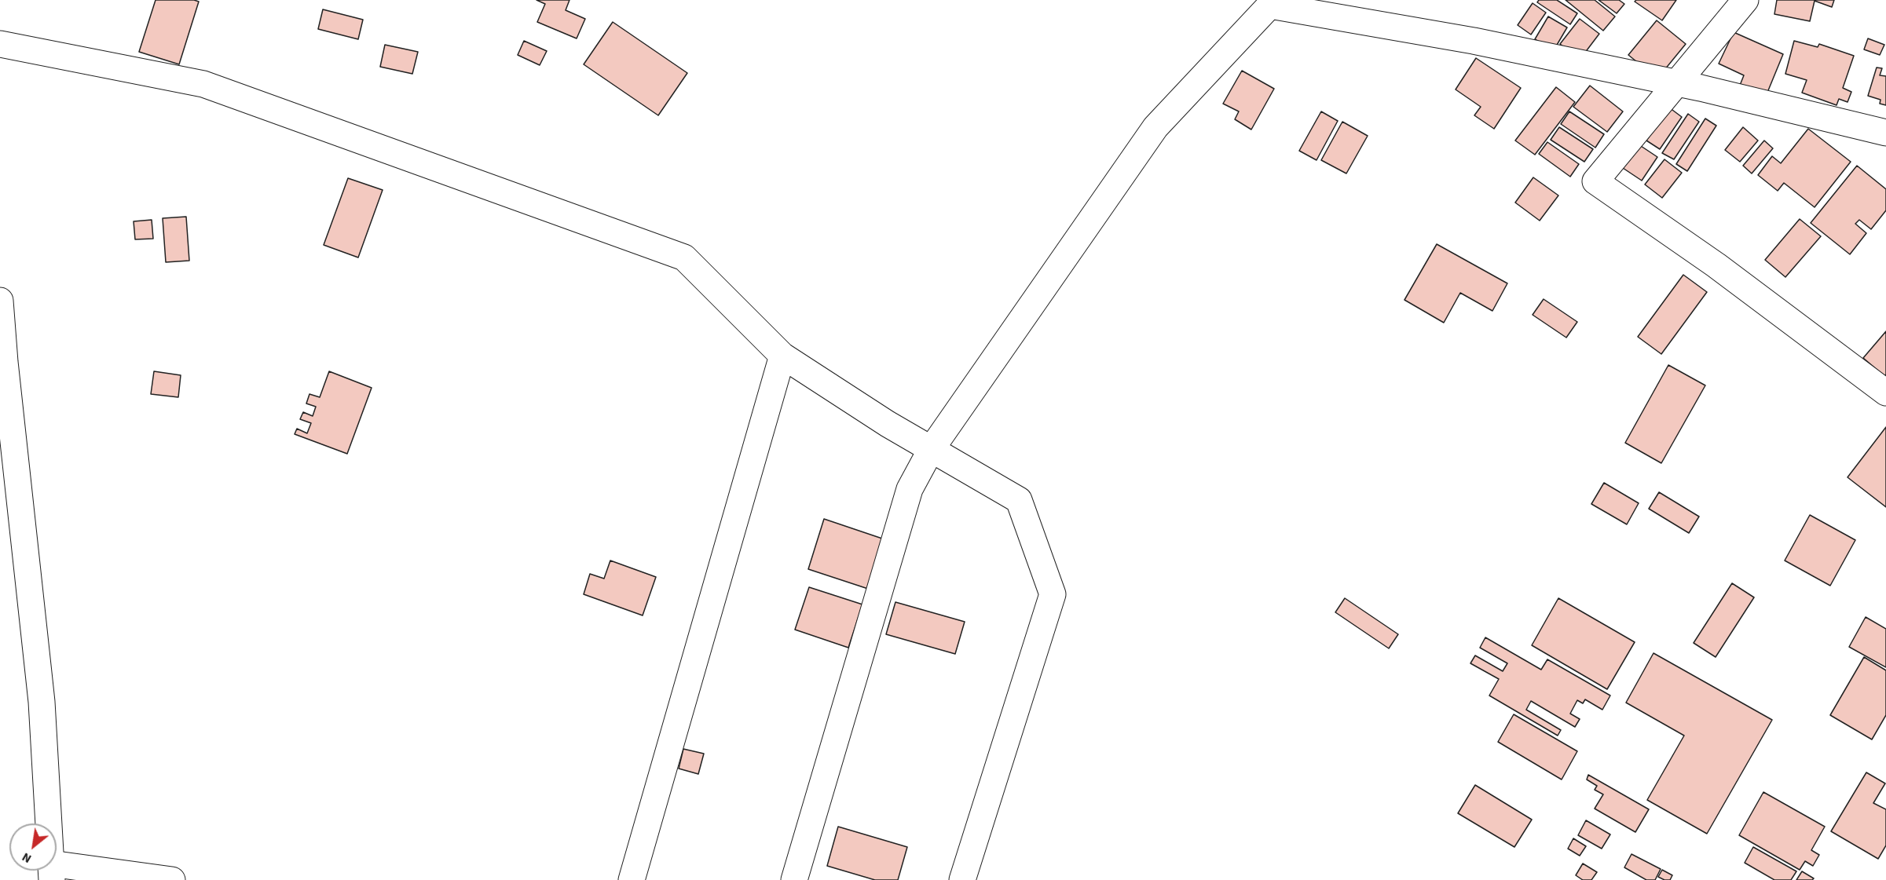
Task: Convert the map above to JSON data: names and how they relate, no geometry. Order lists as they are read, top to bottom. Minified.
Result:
{"north":"bottom left"}
